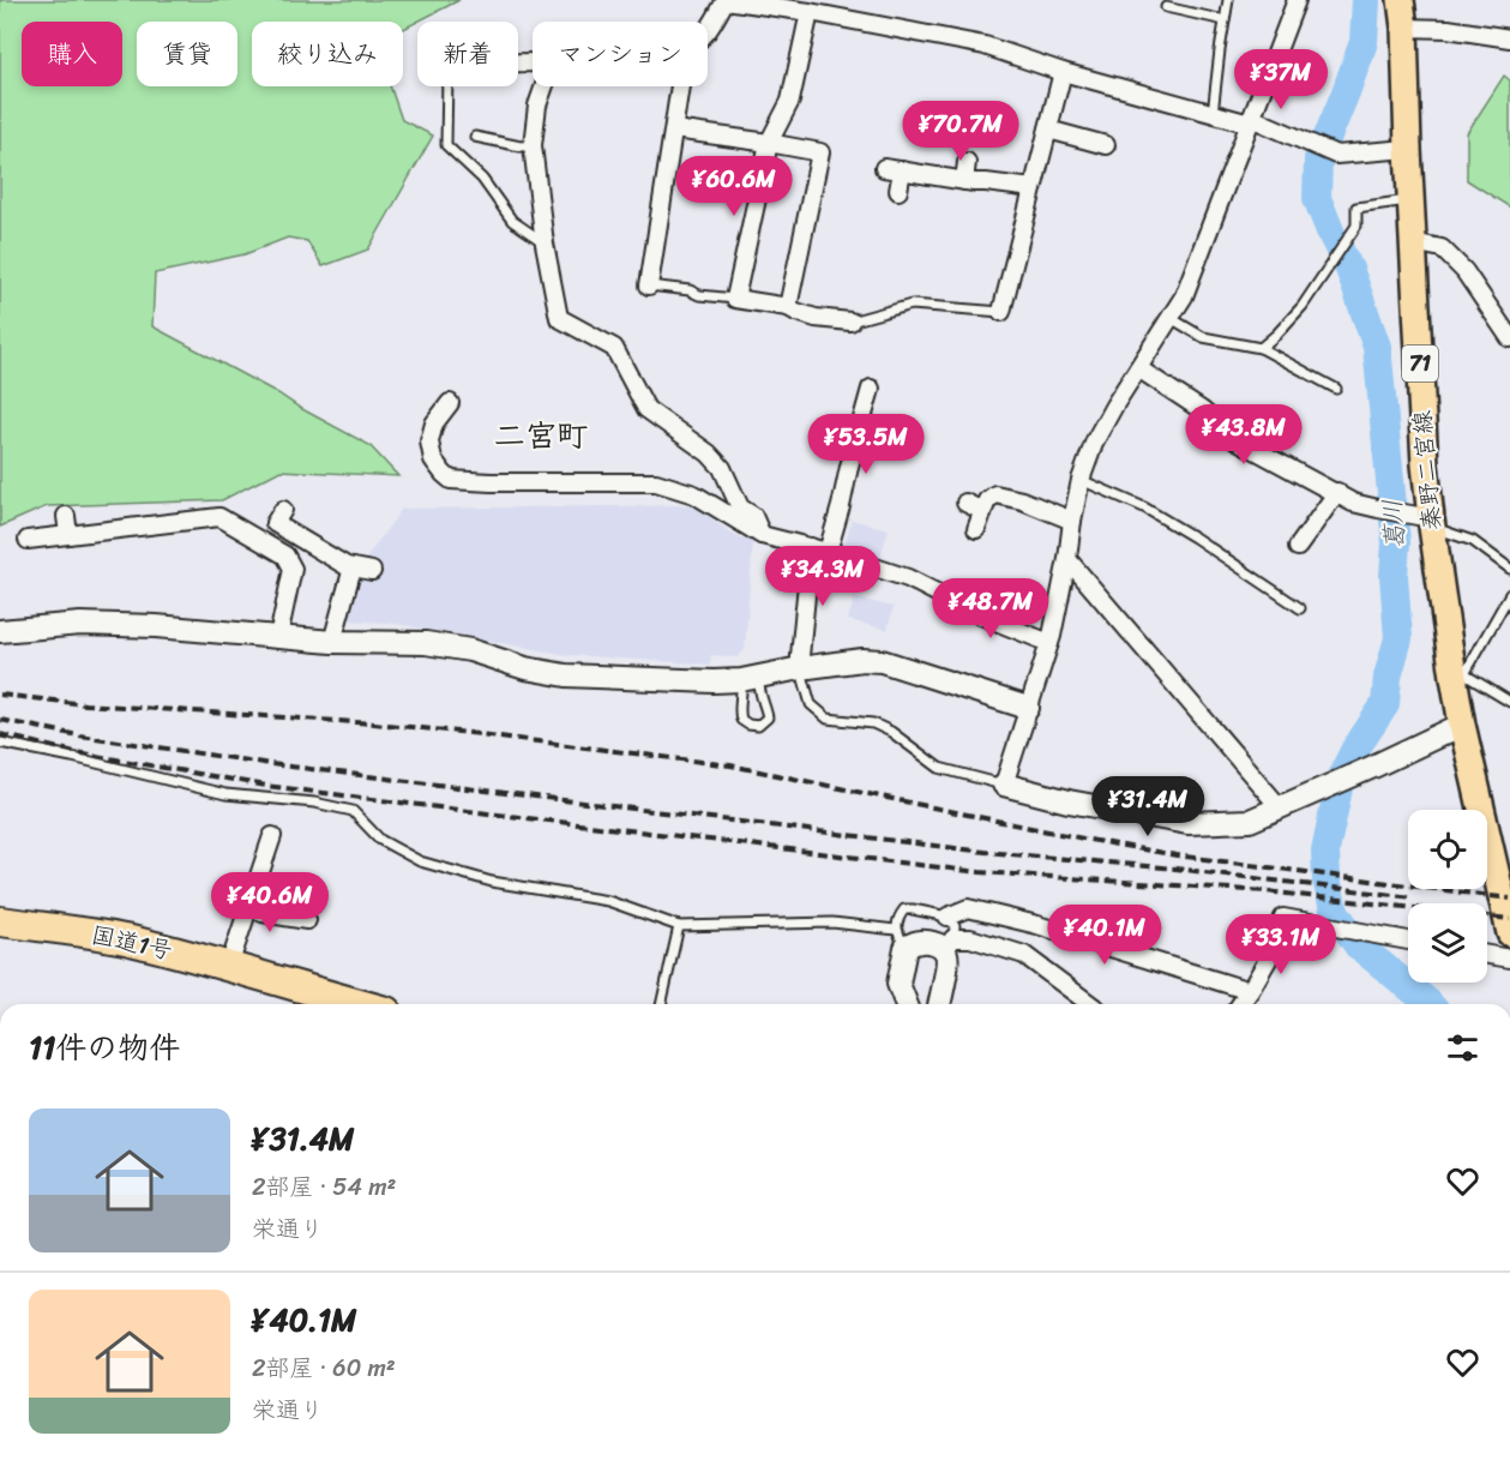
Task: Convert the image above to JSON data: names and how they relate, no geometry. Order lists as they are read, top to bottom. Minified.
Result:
{"streets":{"highway":["国道1号"],"main road":["71","秦野二宮線"]},"districts":["二宮町"],"water":["葛川"],"page":{"chip":["購入","賃貸","絞り込み","新着","マンション"],"price":["¥37M","¥70.7M","¥60.6M","¥43.8M","¥53.5M","¥34.3M","¥48.7M","¥31.4M","¥40.6M","¥40.1M","¥33.1M"],"heading":"11件の物件","list":[{"name":"¥31.4M","note":"2部屋 · 54 m² · 栄通り"},{"name":"¥40.1M","note":"2部屋 · 60 m² · 栄通り"}]}}
